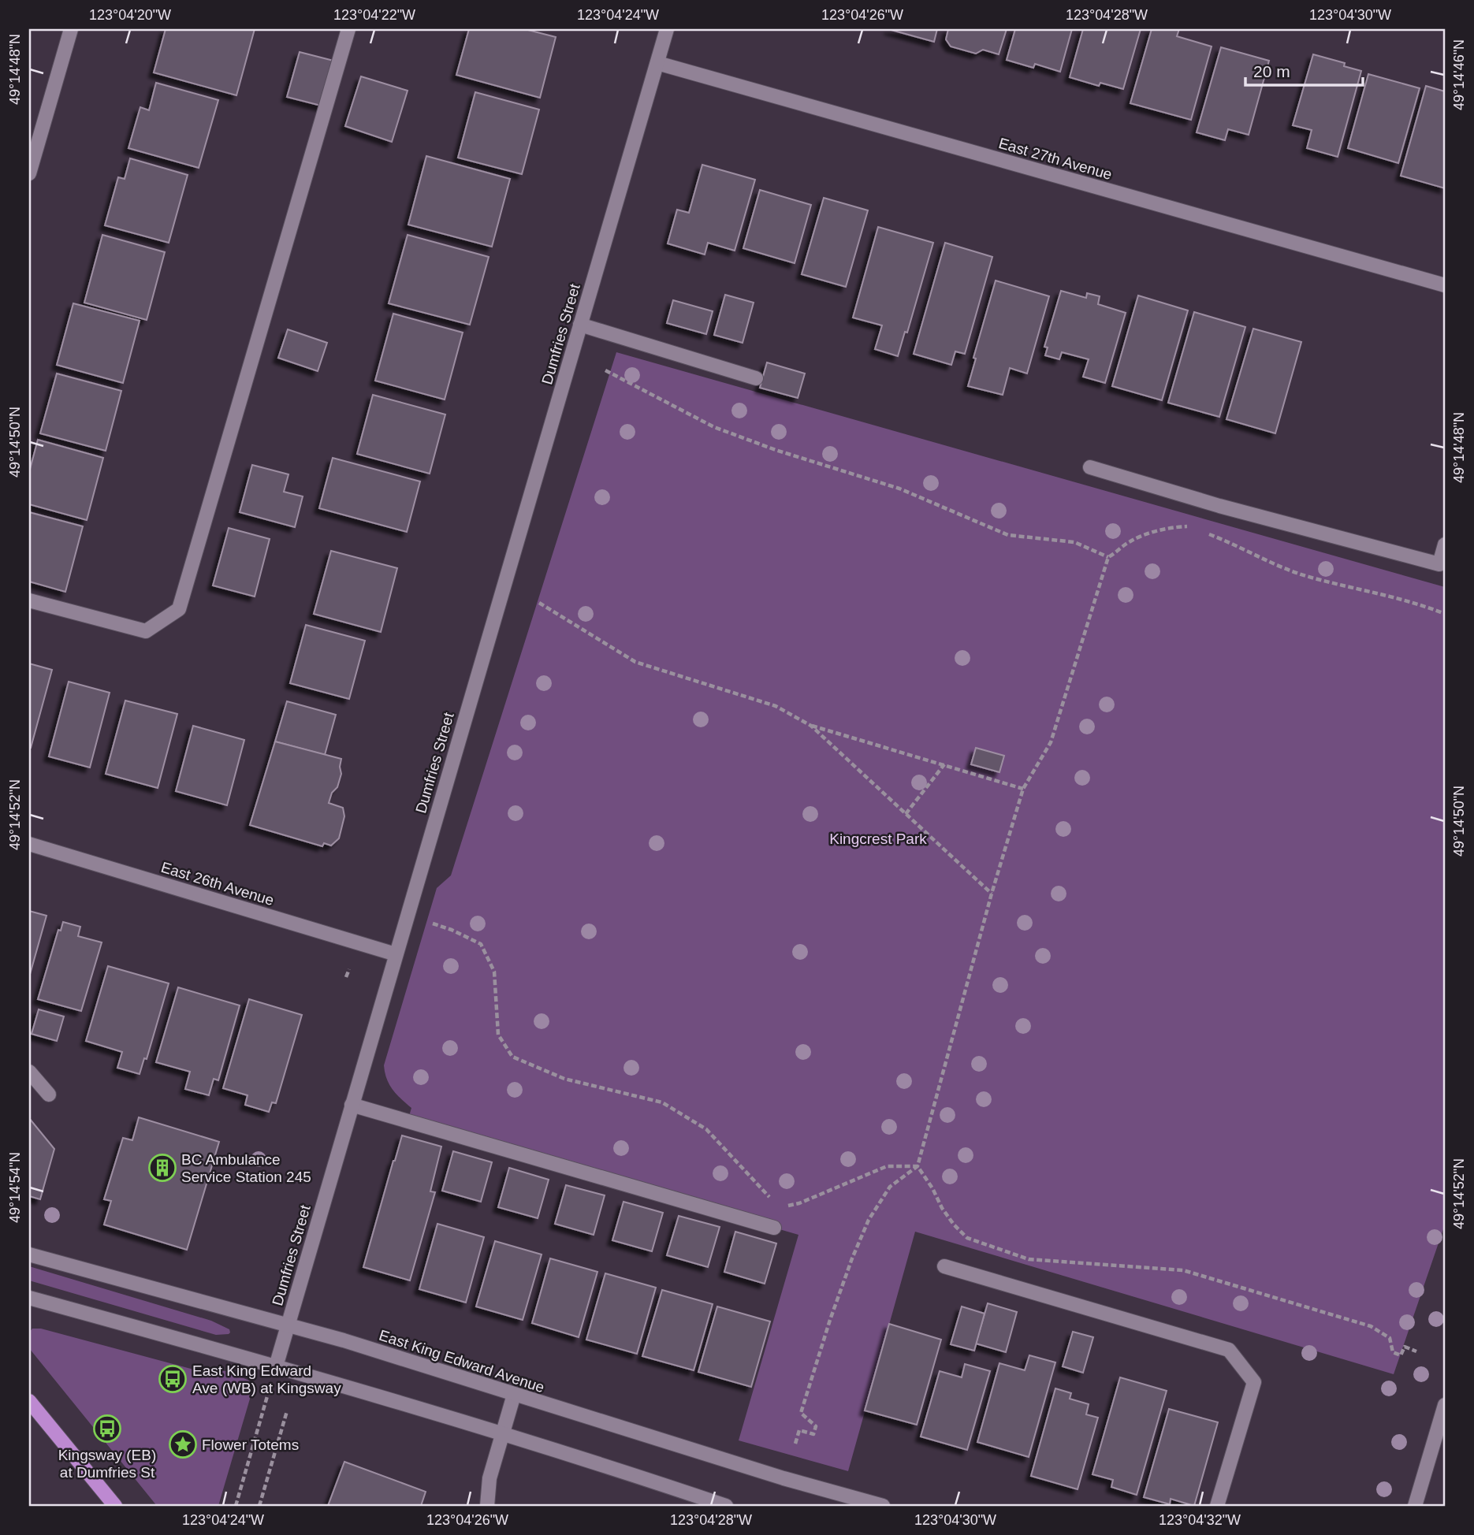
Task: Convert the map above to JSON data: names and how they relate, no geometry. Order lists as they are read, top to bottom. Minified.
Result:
{"streets":{"street":["East 27th Avenue","Dumfries Street","East 26th Avenue","East King Edward Avenue"]},"crossings":[["East 27th Avenue","Dumfries Street"],["Dumfries Street","East 26th Avenue"],["Dumfries Street","East King Edward Avenue"]],"parks":["Kingcrest Park"],"places":{"building":["BC Ambulance Service Station 245"],"bus stop":["East King Edward Ave (WB) at Kingsway","Kingsway (EB) at Dumfries St"],"place":["Flower Totems"]},"scale_bar":"20 m","coordinates":["123°04'20\"W","123°04'22\"W","123°04'24\"W","123°04'26\"W","123°04'28\"W","123°04'30\"W","49°14'48\"N","49°14'46\"N","49°14'50\"N","49°14'52\"N","49°14'54\"N","123°04'32\"W"]}
